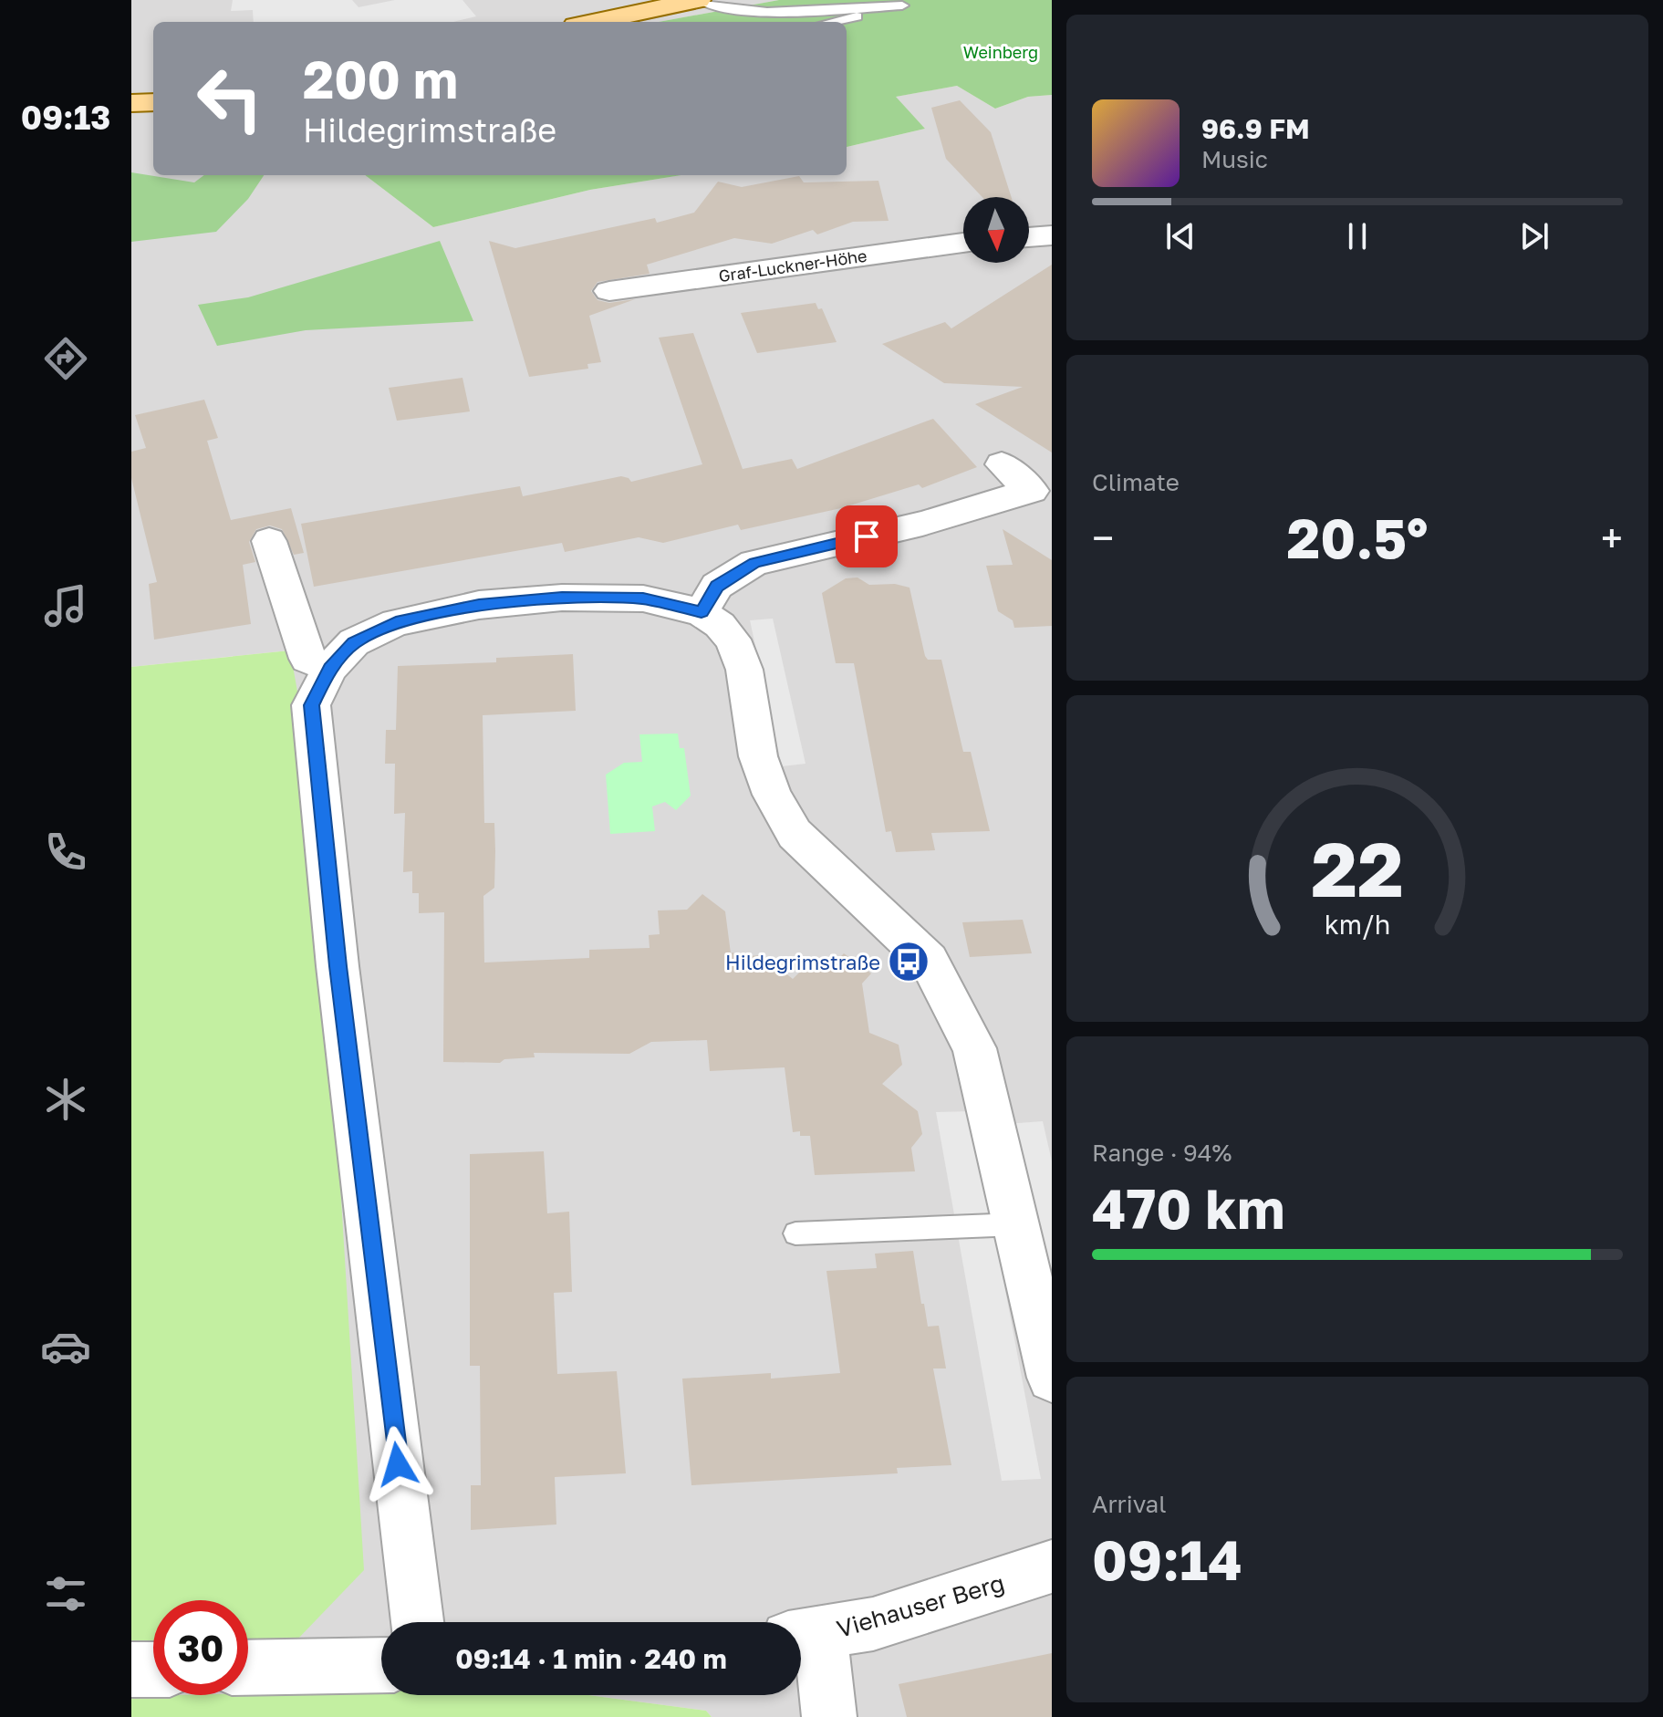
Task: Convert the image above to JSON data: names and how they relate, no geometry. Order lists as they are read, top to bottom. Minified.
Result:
{"streets":{"street":["Graf-Luckner-Höhe","Viehauser Berg"]},"parks":["Weinberg"],"places":{"bus stop":["Hildegrimstraße"]},"north":"bottom","page":{"tabs":"09:13","turn":["200 m","Hildegrimstraße"],"song":["96.9 FM","Music"],"tile":["Climate",["Range · 94%","470 km"],["Arrival","09:14"]],"heat":["−","20.5°","+"],"limit":"30","trip":"09:14 · 1 min · 240 m","gauge":["22","km/h"]}}
